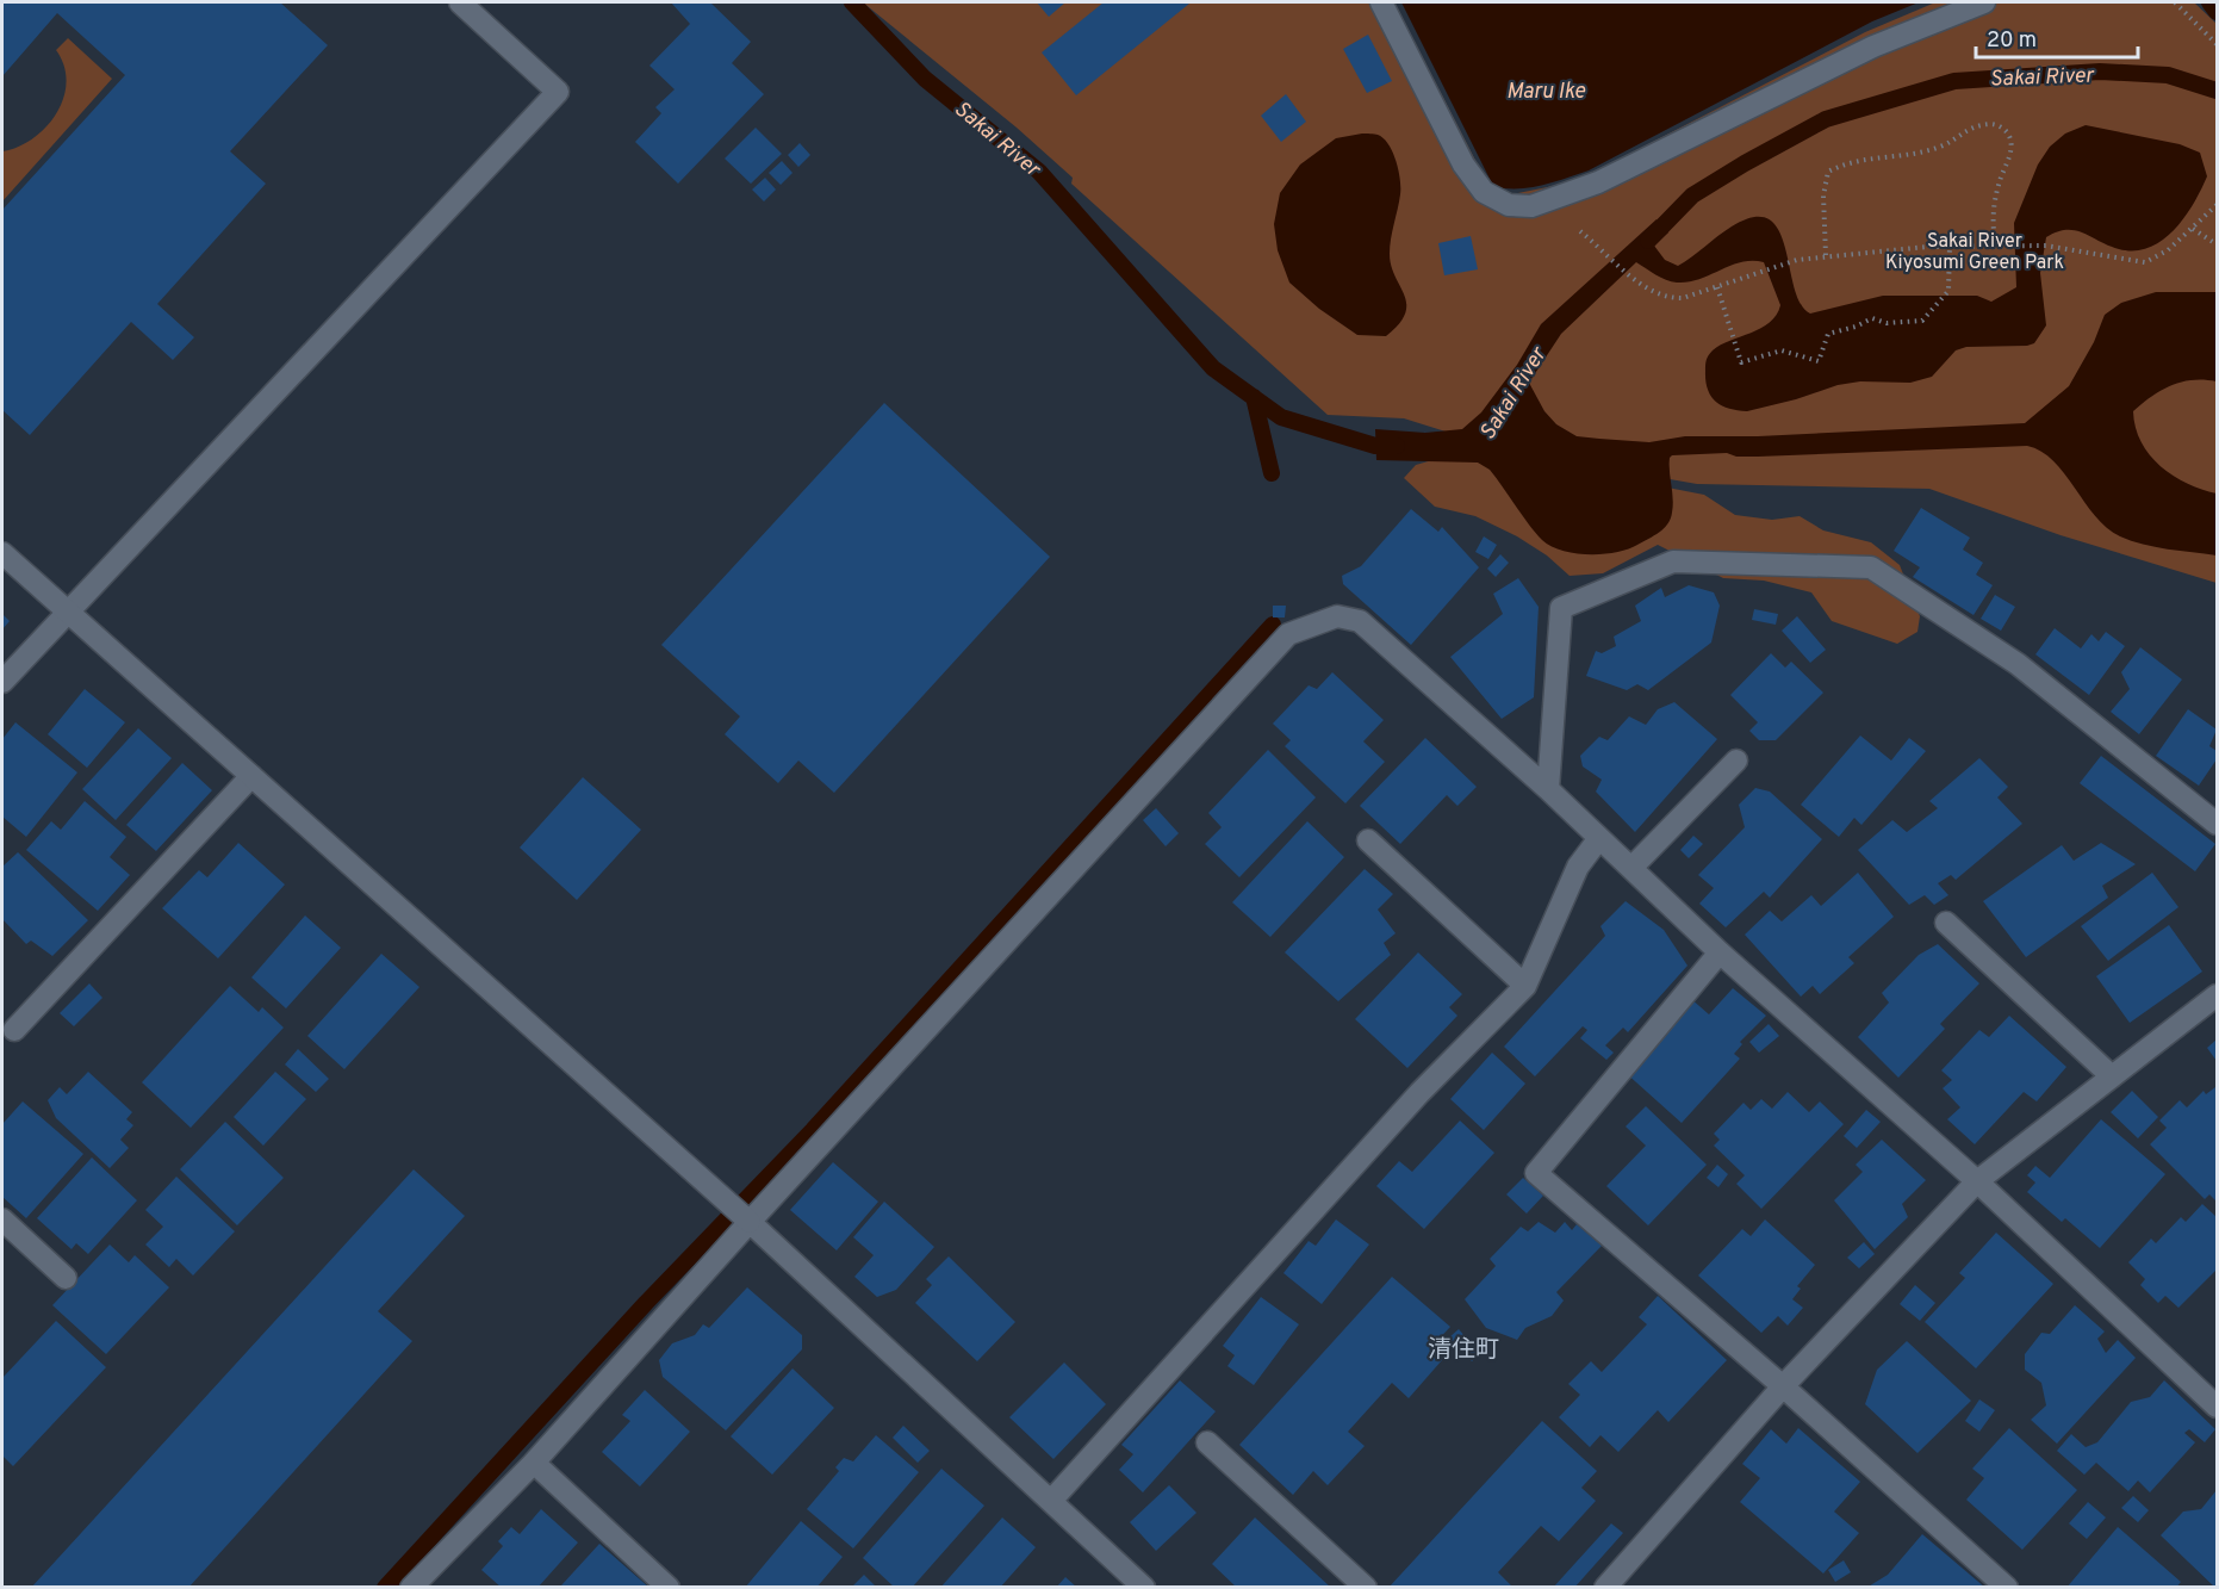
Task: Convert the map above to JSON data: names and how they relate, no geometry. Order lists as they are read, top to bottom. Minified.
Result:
{"districts":["清住町"],"water":["Sakai River","Maru Ike"],"parks":["Sakai River Kiyosumi Green Park"],"scale_bar":"20 m"}
